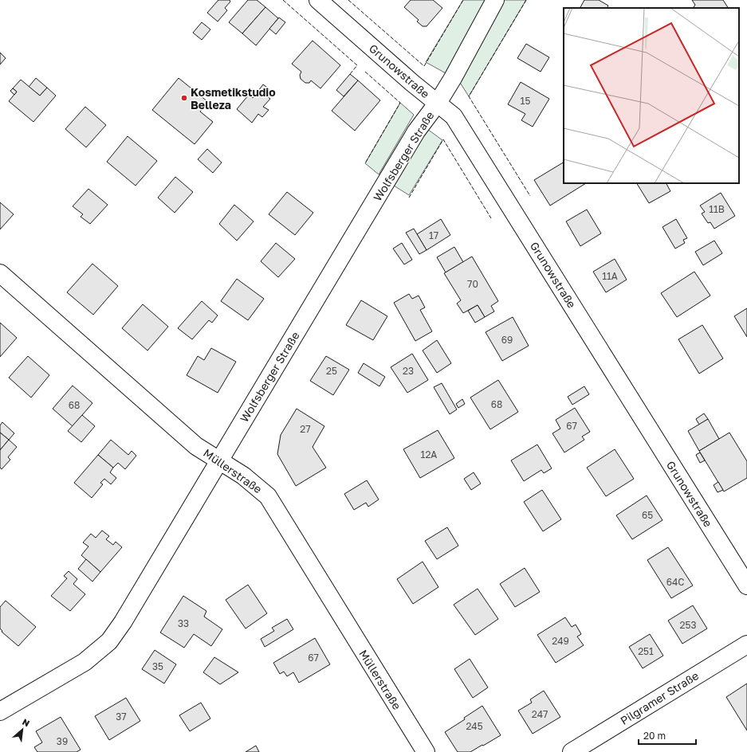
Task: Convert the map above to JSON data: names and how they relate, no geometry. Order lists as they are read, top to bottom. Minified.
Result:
{"streets":{"street":["Grunowstraße","Wolfsberger Straße","Müllerstraße","Pilgramer Straße"]},"crossings":[["Grunowstraße","Wolfsberger Straße"],["Wolfsberger Straße","Müllerstraße"]],"places":["Kosmetikstudio Belleza"],"house_numbers":["15","11B","17","11A","70","69","25","23","68","68","67","27","12A","65","64C","33","253","249","251","67","35","247","37","245","39"],"scale_bar":"20 m","north":"top right"}
